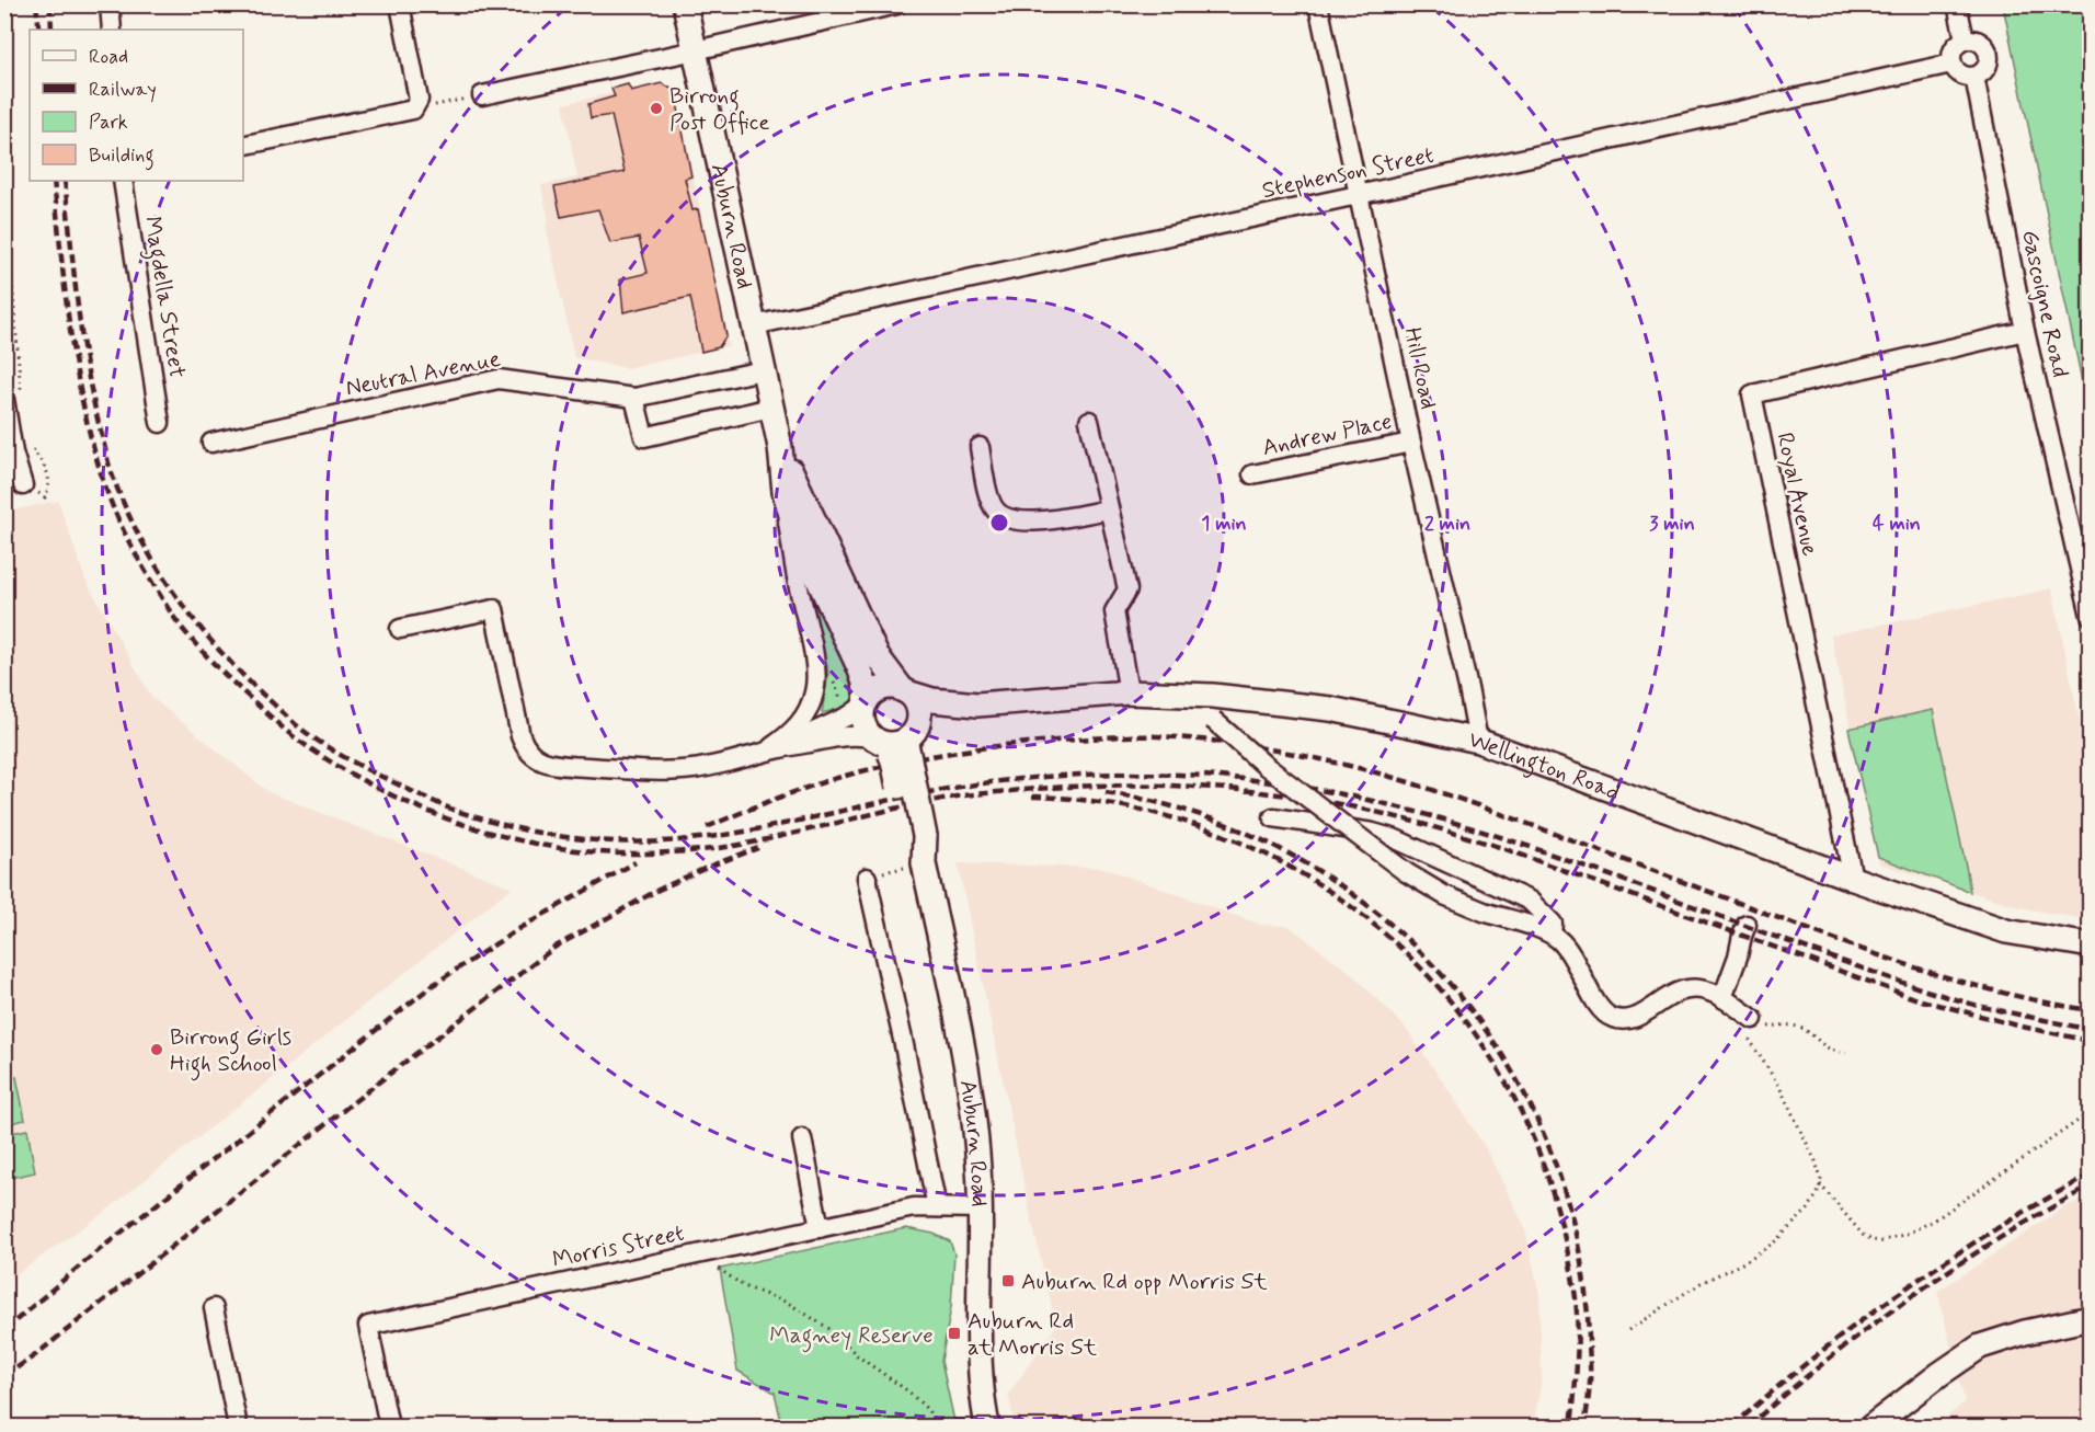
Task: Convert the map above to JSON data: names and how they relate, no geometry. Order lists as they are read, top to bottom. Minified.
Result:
{"streets":{"main road":["Auburn Road","Wellington Road"],"street":["Stephenson Street","Magdella Street","Gascoigne Road","Hill Road","Neutral Avenue","Andrew Place","Royal Avenue","Morris Street"]},"crossings":[["Stephenson Street","Auburn Road"],["Stephenson Street","Gascoigne Road"],["Stephenson Street","Hill Road"],["Auburn Road","Neutral Avenue"],["Auburn Road","Wellington Road"],["Auburn Road","Morris Street"],["Gascoigne Road","Royal Avenue"],["Hill Road","Andrew Place"],["Hill Road","Wellington Road"],["Royal Avenue","Wellington Road"]],"parks":["Magney Reserve"],"places":{"other":["Birrong Post Office","Birrong Girls High School"],"transit":["Auburn Rd opp Morris St","Auburn Rd at Morris St"]},"legend":["Road","Railway","Park","Building"],"rings":["1 min","2 min","3 min","4 min"]}
